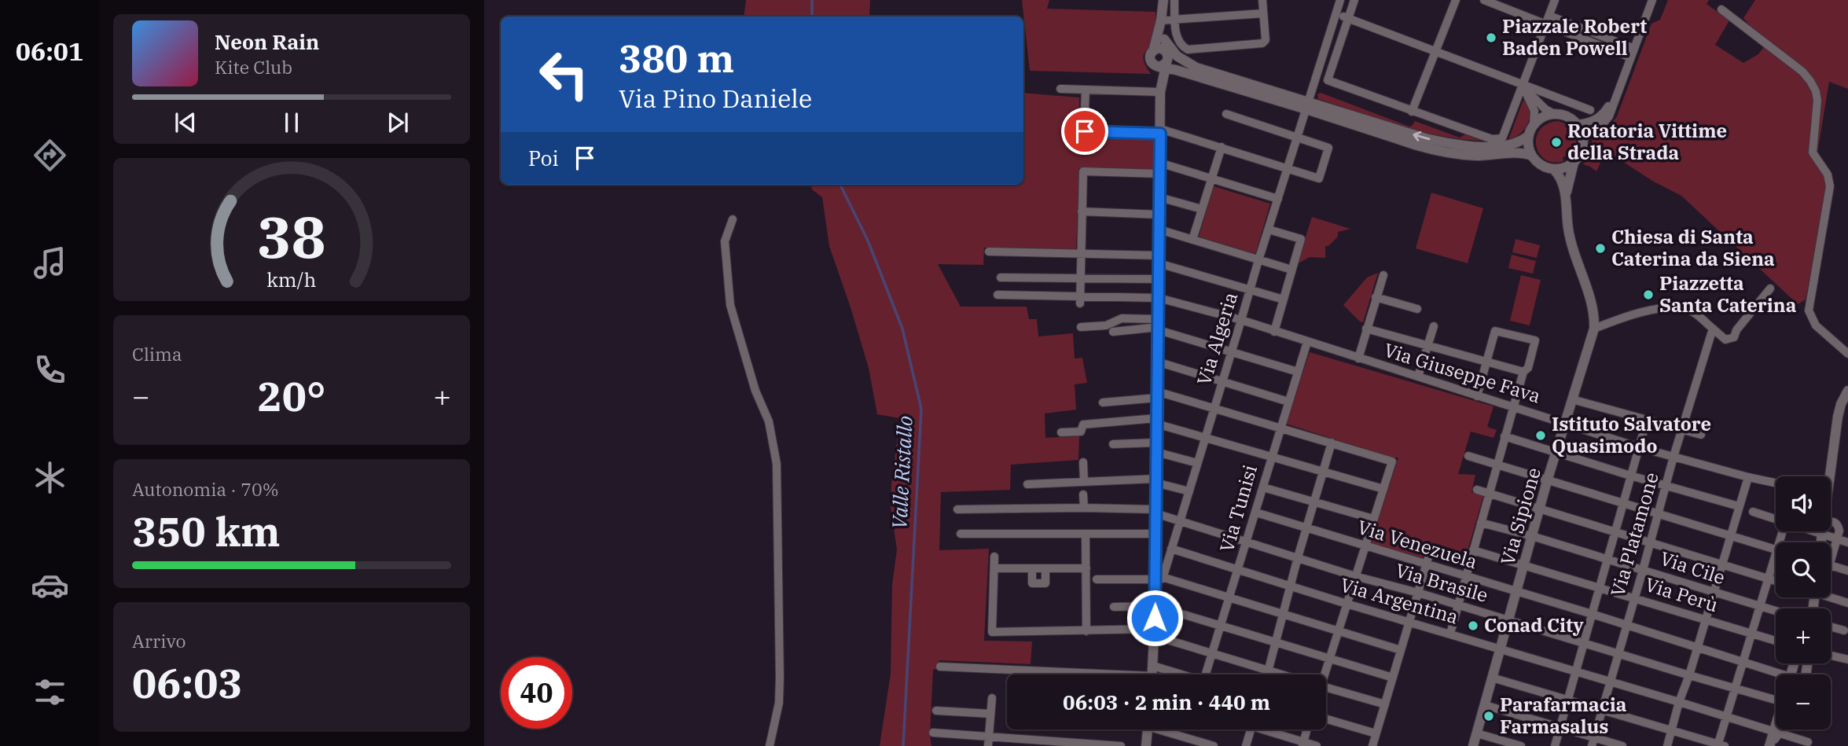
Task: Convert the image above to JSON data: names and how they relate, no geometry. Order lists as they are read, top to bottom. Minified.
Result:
{"streets":{"street":["Via Algeria","Via Giuseppe Fava","Via Tunisi","Via Sipione","Via Platamone","Via Venezuela","Via Cile","Via Brasile","Via Perù","Via Argentina"]},"crossings":[["Via Algeria","Via Giuseppe Fava"],["Via Algeria","Via Brasile"],["Via Algeria","Via Argentina"],["Via Giuseppe Fava","Via Tunisi"],["Via Giuseppe Fava","Via Sipione"],["Via Giuseppe Fava","Via Platamone"],["Via Tunisi","Via Venezuela"],["Via Tunisi","Via Brasile"],["Via Tunisi","Via Argentina"],["Via Sipione","Via Venezuela"],["Via Sipione","Via Cile"],["Via Sipione","Via Brasile"],["Via Sipione","Via Perù"],["Via Sipione","Via Argentina"],["Via Platamone","Via Venezuela"],["Via Platamone","Via Cile"],["Via Platamone","Via Brasile"],["Via Platamone","Via Perù"],["Via Platamone","Via Argentina"]],"water":["Valle Ristallo"],"places":["Piazzale Robert Baden Powell","Rotatoria Vittime della Strada","Chiesa di Santa Caterina da Siena","Piazzetta Santa Caterina","Istituto Salvatore Quasimodo","Conad City","Parafarmacia Farmasalus"],"page":{"tabs":"06:01","turn":["380 m","Via Pino Daniele"],"song":["Neon Rain","Kite Club"],"then":"Poi","tile":["Clima",["Autonomia · 70%","350 km"],["Arrivo","06:03"]],"heat":["−","20°","+"],"map_buttons":["+","−"],"limit":"40","trip":"06:03 · 2 min · 440 m","gauge":["38","km/h"]}}
